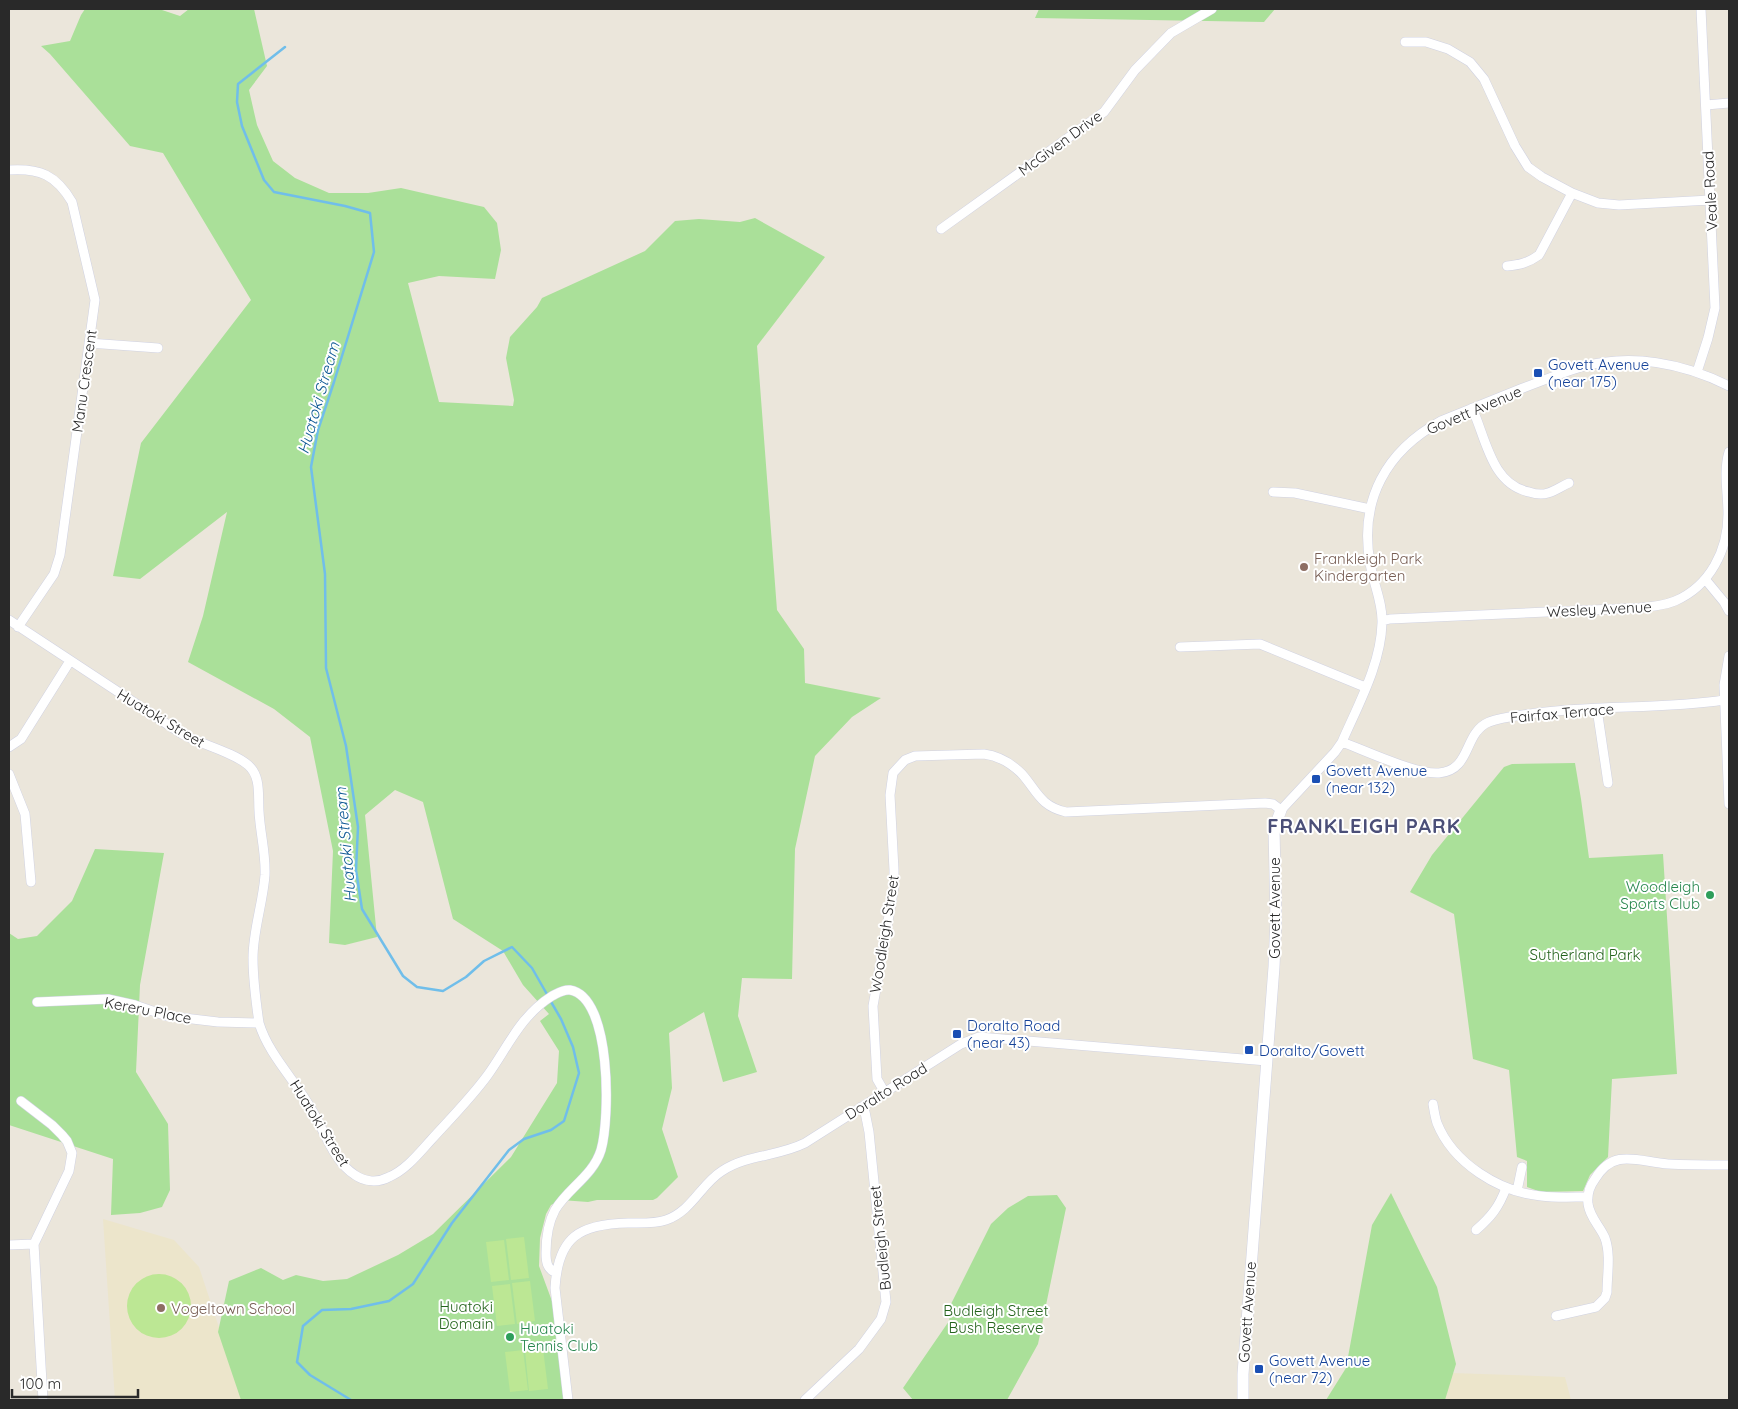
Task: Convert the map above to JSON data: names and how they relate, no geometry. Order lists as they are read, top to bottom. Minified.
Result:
{"streets":{"street":["McGiven Drive","Veale Road","Manu Crescent","Govett Avenue","Wesley Avenue","Fairfax Terrace","Huatoki Street","Woodleigh Street","Kereru Place","Doralto Road","Budleigh Street"]},"crossings":[["Veale Road","Govett Avenue"],["Manu Crescent","Huatoki Street"],["Govett Avenue","Wesley Avenue"],["Govett Avenue","Fairfax Terrace"],["Govett Avenue","Woodleigh Street"],["Govett Avenue","Doralto Road"],["Huatoki Street","Kereru Place"],["Huatoki Street","Doralto Road"],["Woodleigh Street","Doralto Road"],["Doralto Road","Budleigh Street"]],"districts":["FRANKLEIGH PARK"],"water":["Huatoki Stream"],"parks":["Sutherland Park","Huatoki Domain","Budleigh Street Bush Reserve"],"places":{"transit":["Govett Avenue (near 175)","Govett Avenue (near 132)","Doralto Road (near 43)","Doralto/Govett","Govett Avenue (near 72)"],"other":["Frankleigh Park Kindergarten","Woodleigh Sports Club","Vogeltown School","Huatoki Tennis Club"]},"scale_bar":"100 m"}
